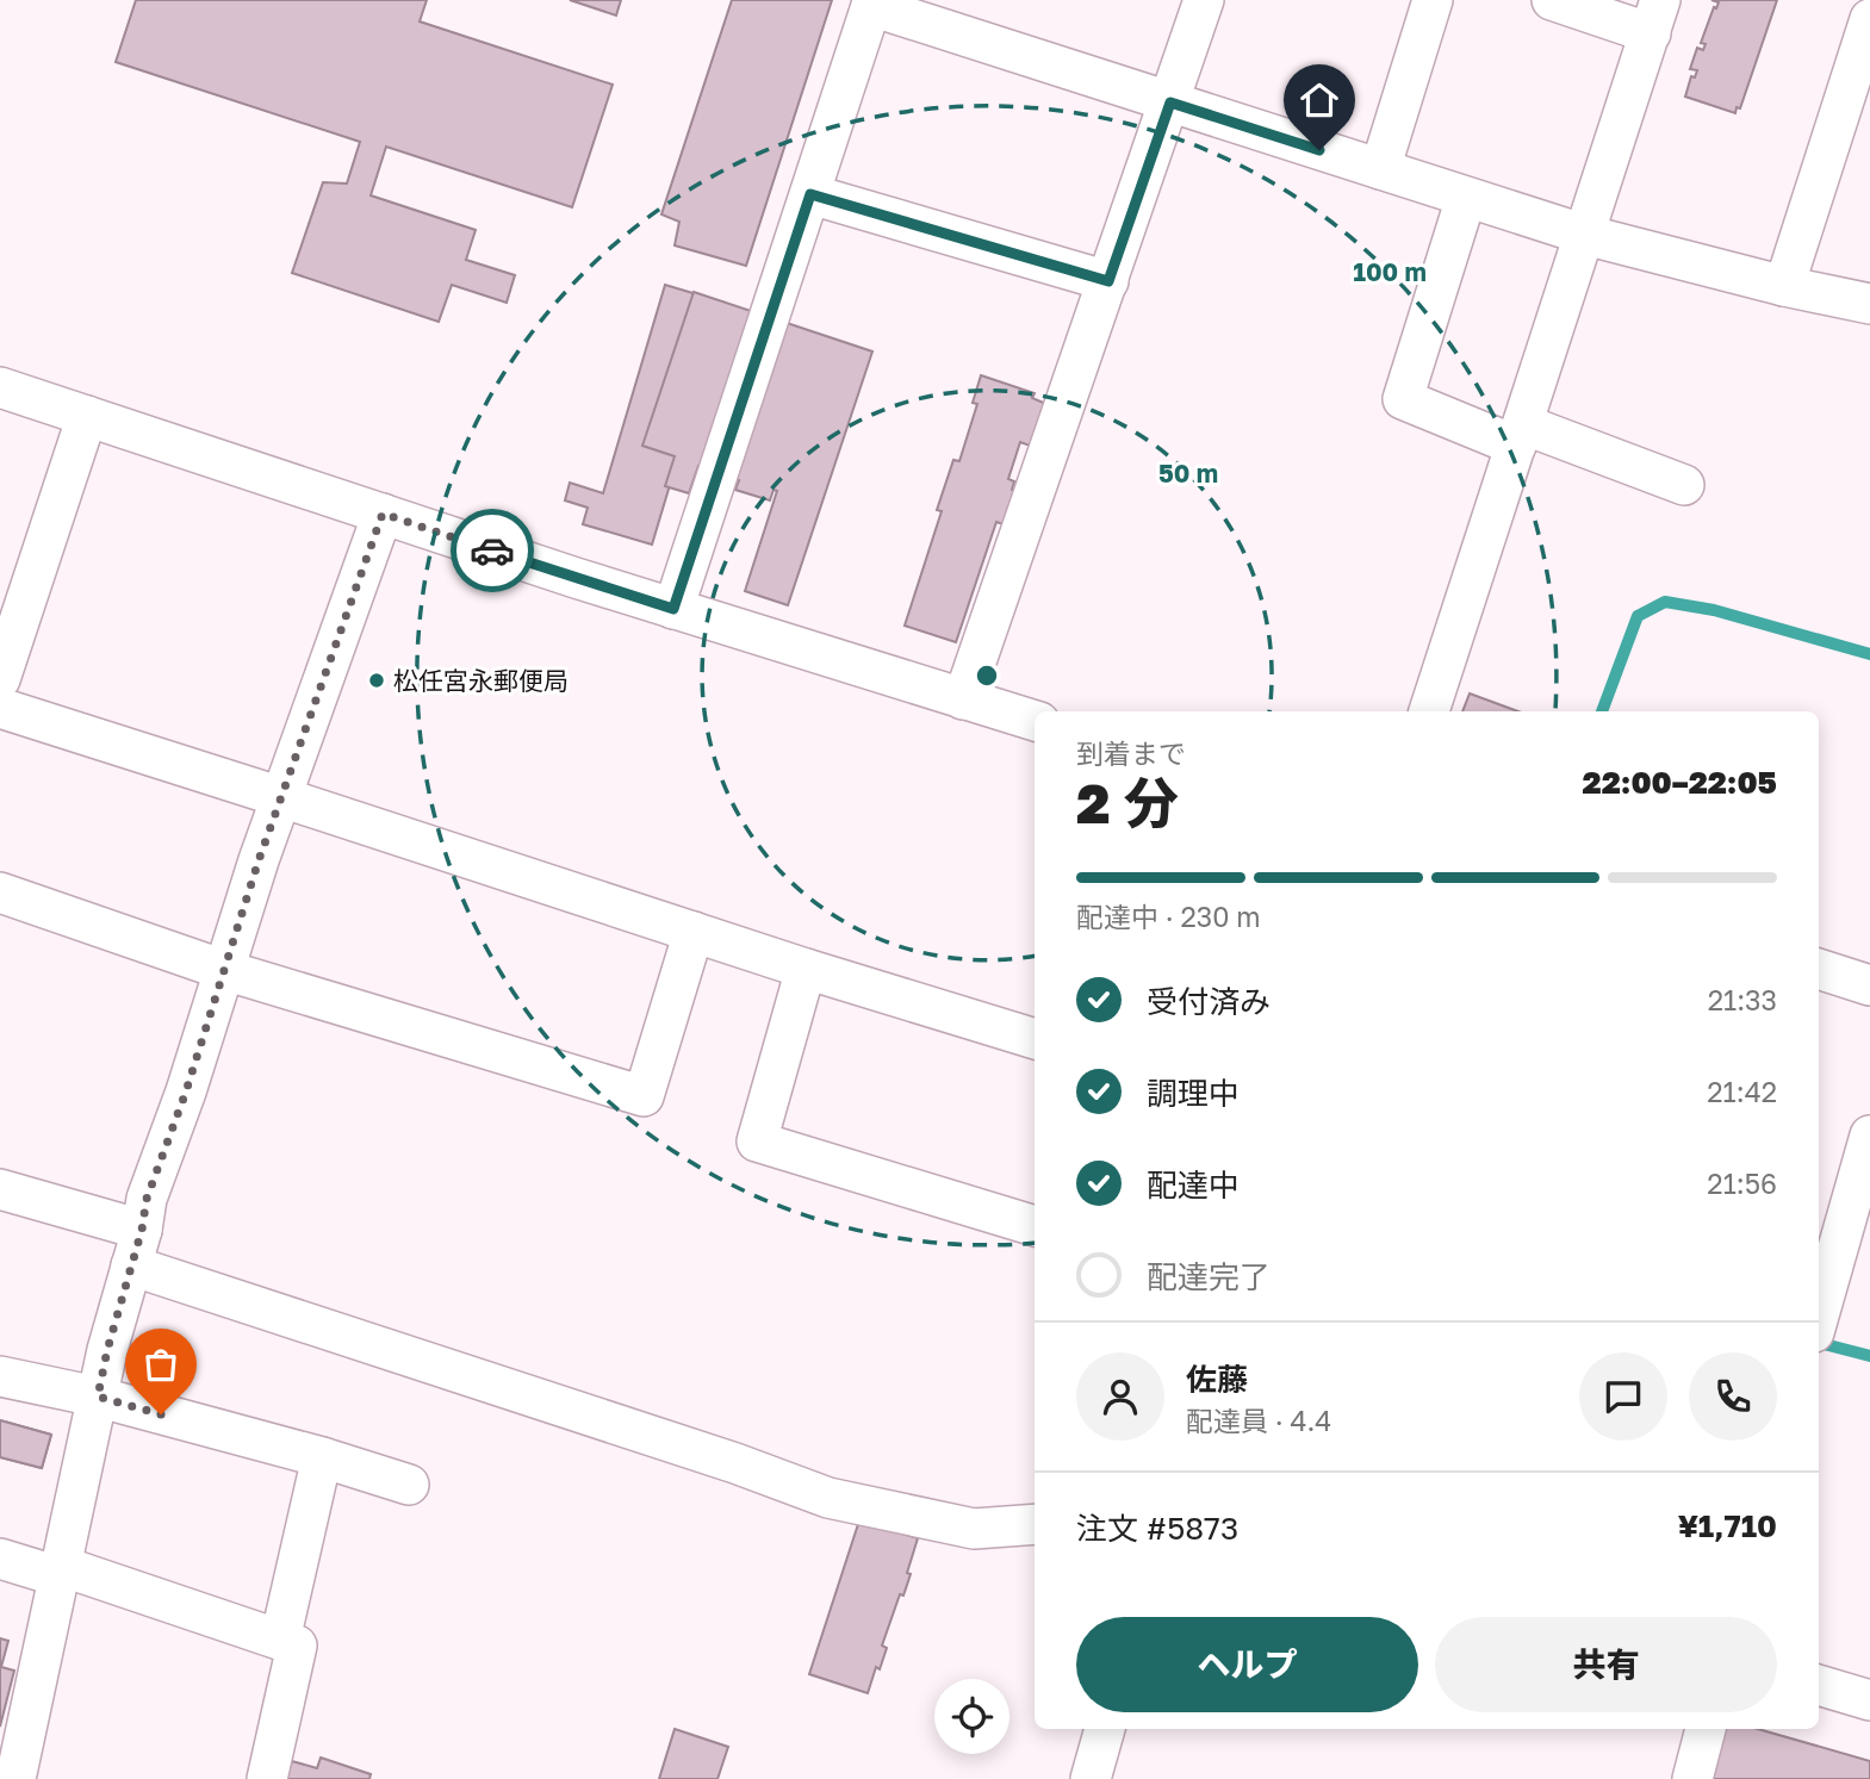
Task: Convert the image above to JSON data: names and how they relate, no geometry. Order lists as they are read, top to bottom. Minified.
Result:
{"places":["松任宮永郵便局"],"page":{"heading":["2 分","到着まで","22:00–22:05"],"panel":["佐藤","配達員 · 4.4","注文 #5873","¥1,710"],"bar":"配達中 · 230 m","list":[["受付済み","21:33"],["調理中","21:42"],["配達中","21:56"],"配達完了"],"buttons":["ヘルプ","共有"]},"rings":["100 m","50 m"]}
